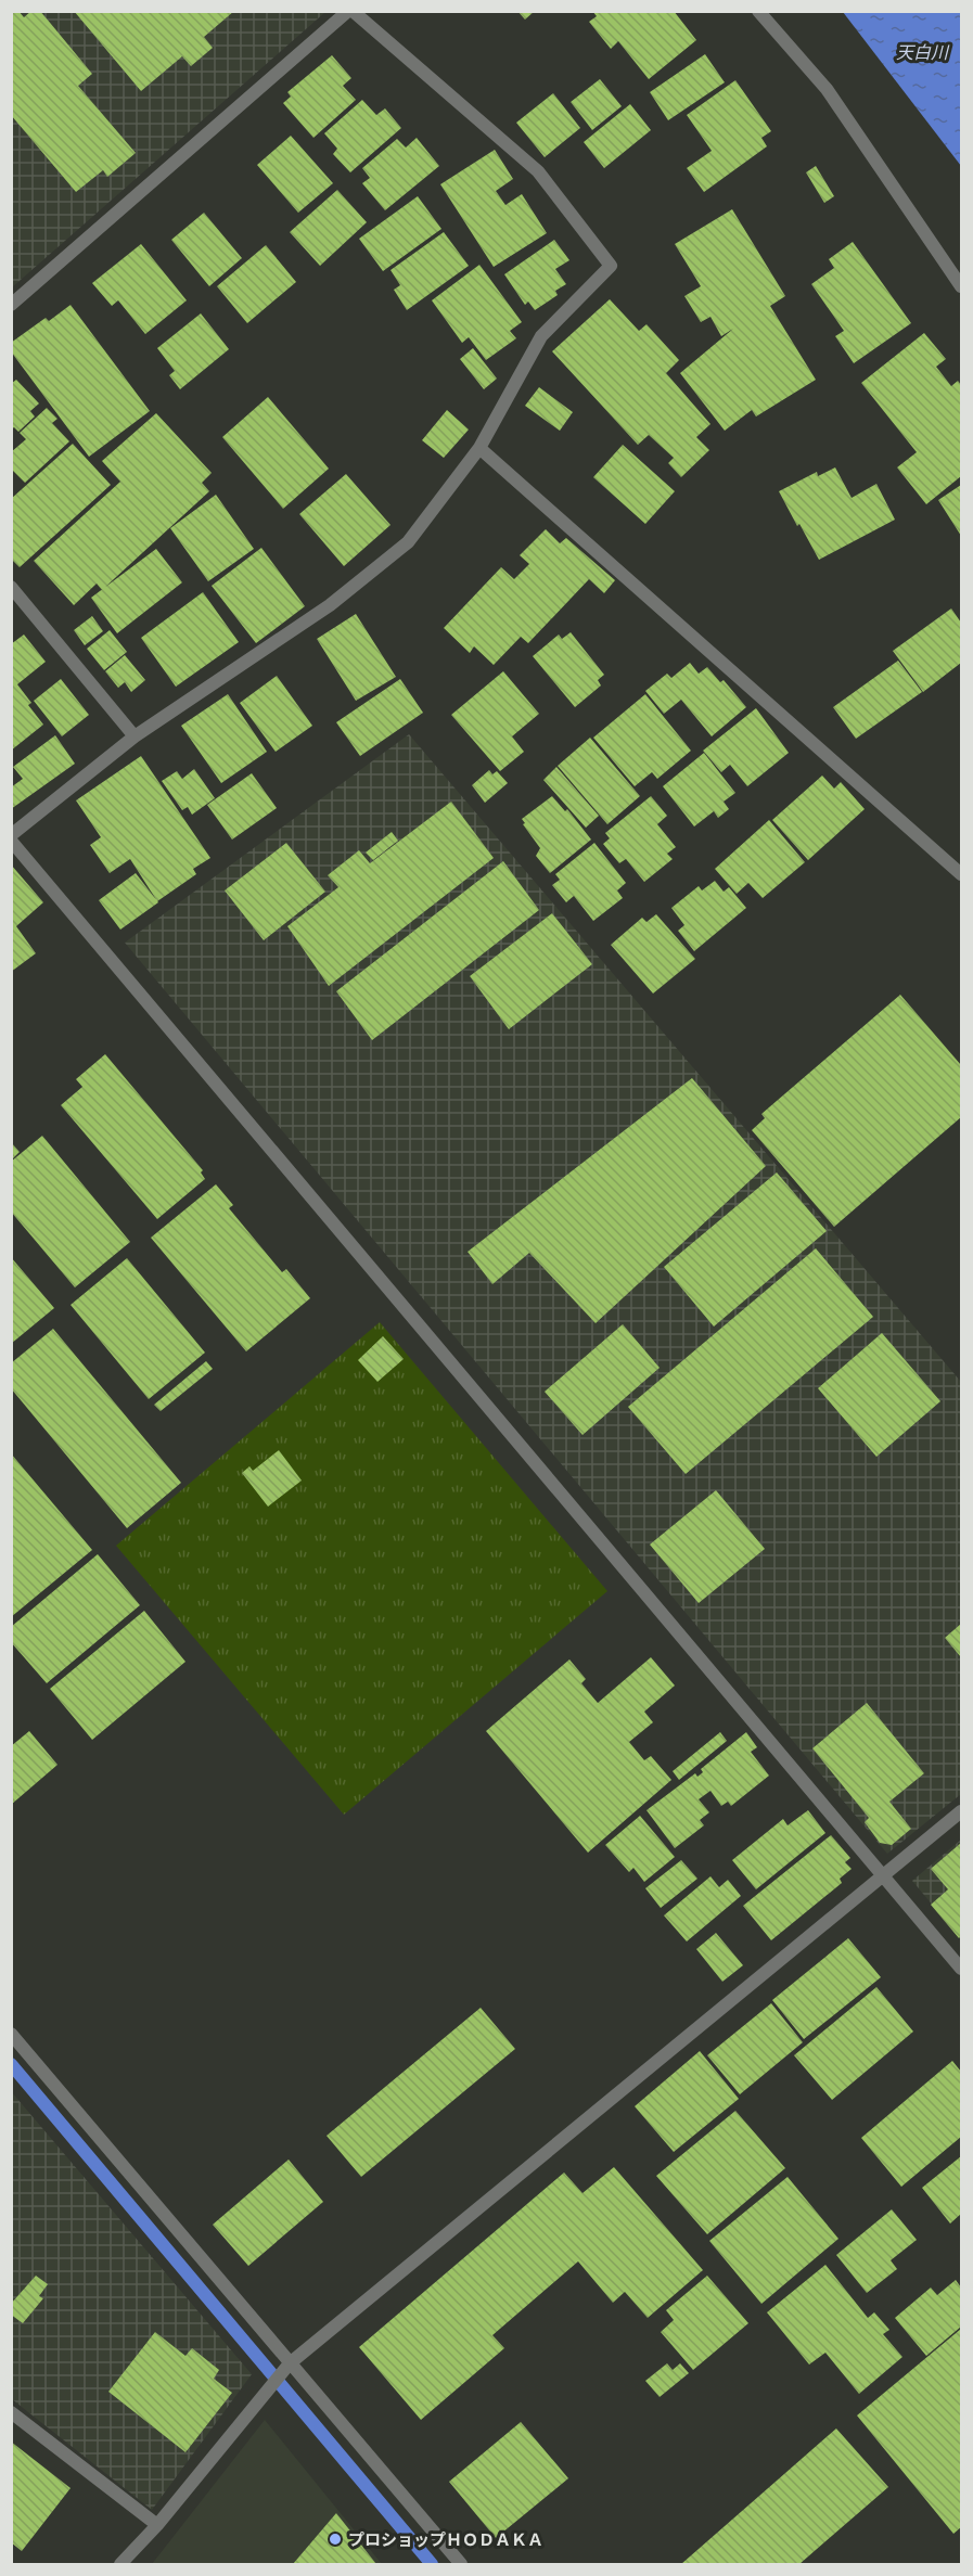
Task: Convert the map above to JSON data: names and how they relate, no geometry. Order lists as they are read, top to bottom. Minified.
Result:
{"water":["天白川"],"places":["プロショップＨＯＤＡＫＡ"]}
